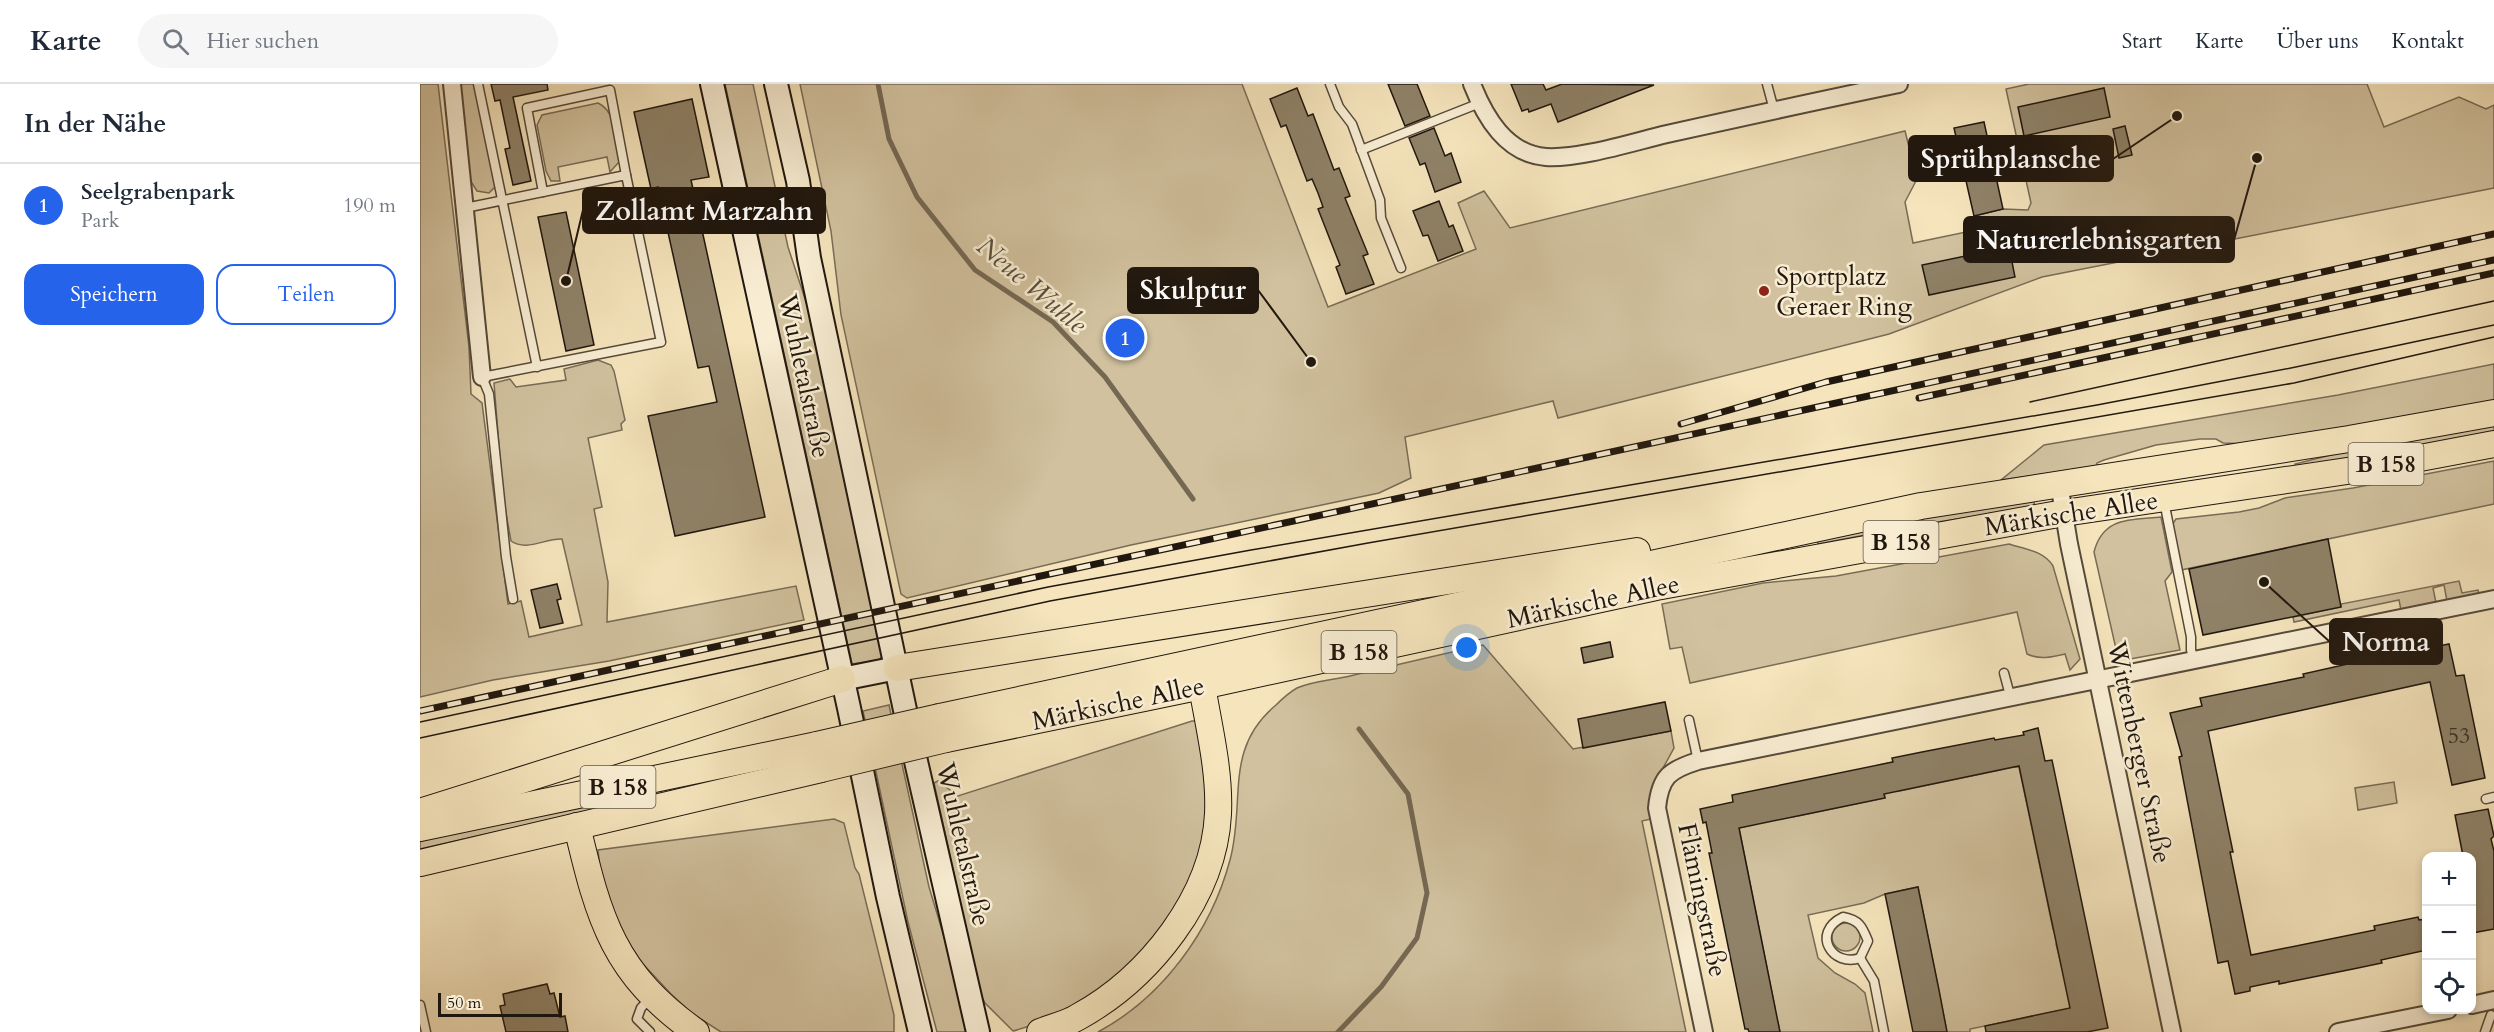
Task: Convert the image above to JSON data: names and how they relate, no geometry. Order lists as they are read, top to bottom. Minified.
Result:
{"streets":{"main road":["Wuhletalstraße","B 158","Märkische Allee"],"street":["Wittenberger Straße","Flämingstraße"]},"crossings":[["Märkische Allee","Wittenberger Straße"]],"water":["Neue Wuhle"],"places":["Sprühplansche","Naturerlebnisgarten","Zollamt Marzahn","Sportplatz Geraer Ring","Skulptur","Norma"],"house_numbers":["53"],"scale_bar":"50 m","page":{"header":"Karte","search":"Hier suchen","nav":["Start","Karte","Über uns","Kontakt"],"heading":"In der Nähe","list":[{"mark":"1","name":"Seelgrabenpark","note":"Park","value":"190 m"}],"buttons":["Speichern","Teilen"],"pins":"1","map_buttons":["+","−"],"scale":"50 m"}}
